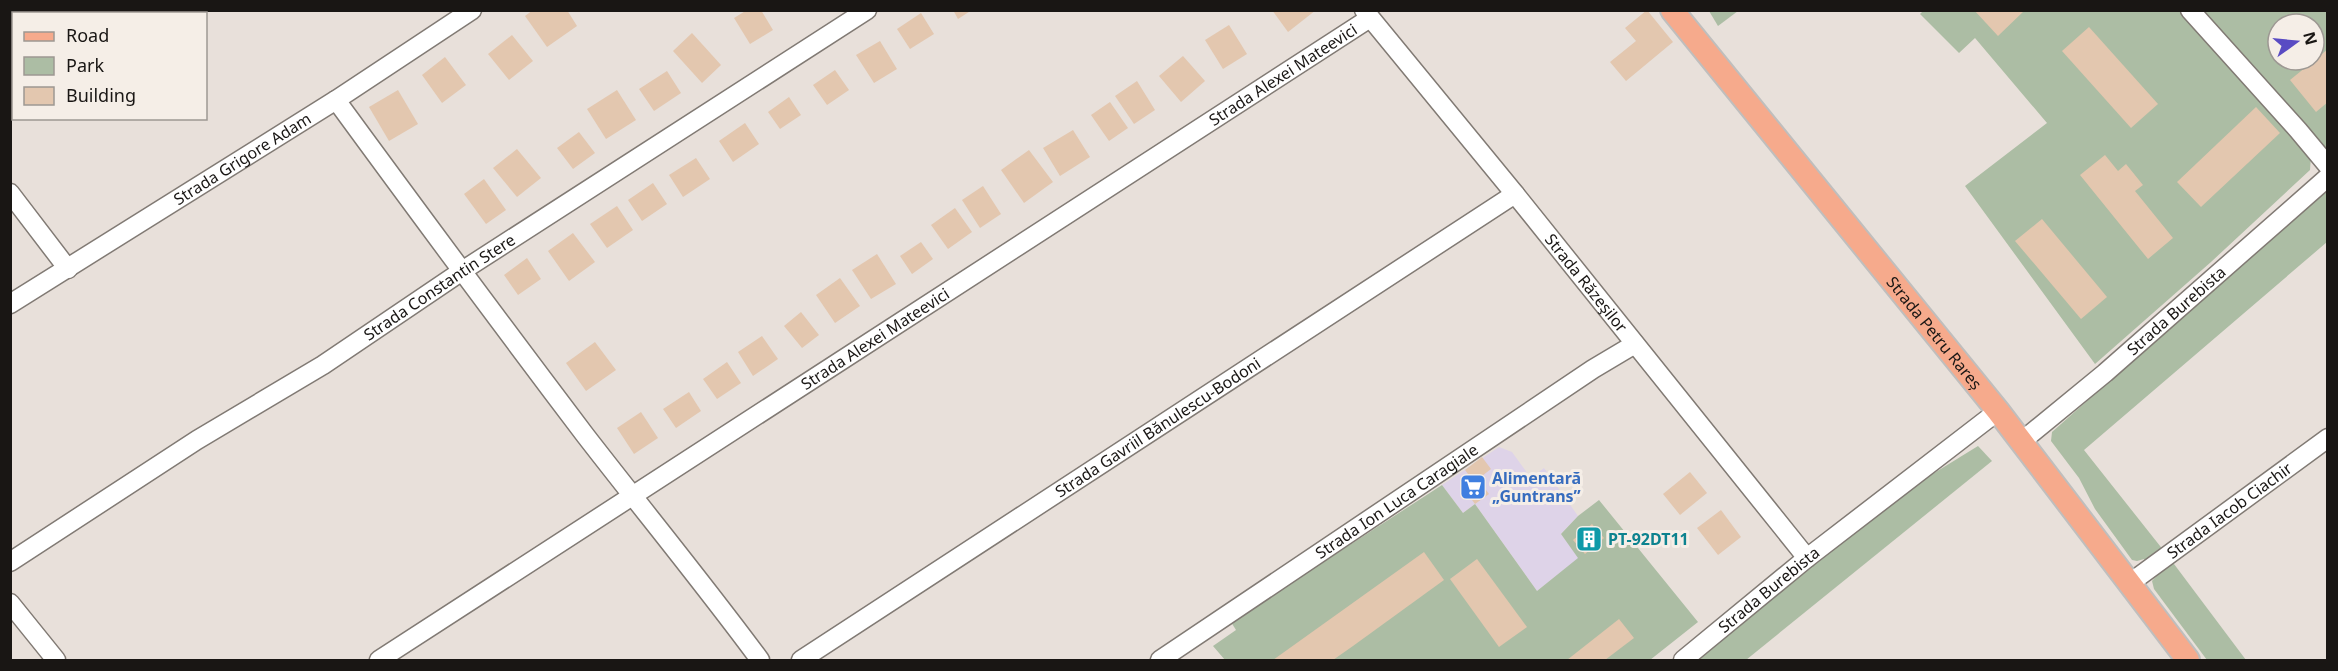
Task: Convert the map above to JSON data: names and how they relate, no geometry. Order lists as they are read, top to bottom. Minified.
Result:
{"streets":{"main road":["Strada Petru Rareș"],"street":["Strada Alexei Mateevici","Strada Grigore Adam","Strada Răzeşilor","Strada Constantin Stere","Strada Burebista","Strada Gavriil Bănulescu-Bodoni","Strada Ion Luca Caragiale","Strada Iacob Ciachir"]},"crossings":[["Strada Alexei Mateevici","Strada Răzeşilor"],["Strada Răzeşilor","Strada Burebista"],["Strada Răzeşilor","Strada Gavriil Bănulescu-Bodoni"],["Strada Răzeşilor","Strada Ion Luca Caragiale"],["Strada Burebista","Strada Petru Rareș"],["Strada Petru Rareș","Strada Iacob Ciachir"]],"places":{"supermarket":["Alimentară „Guntrans”"],"building":["PT-92DT11"]},"legend":["Road","Park","Building"],"north":"right"}
